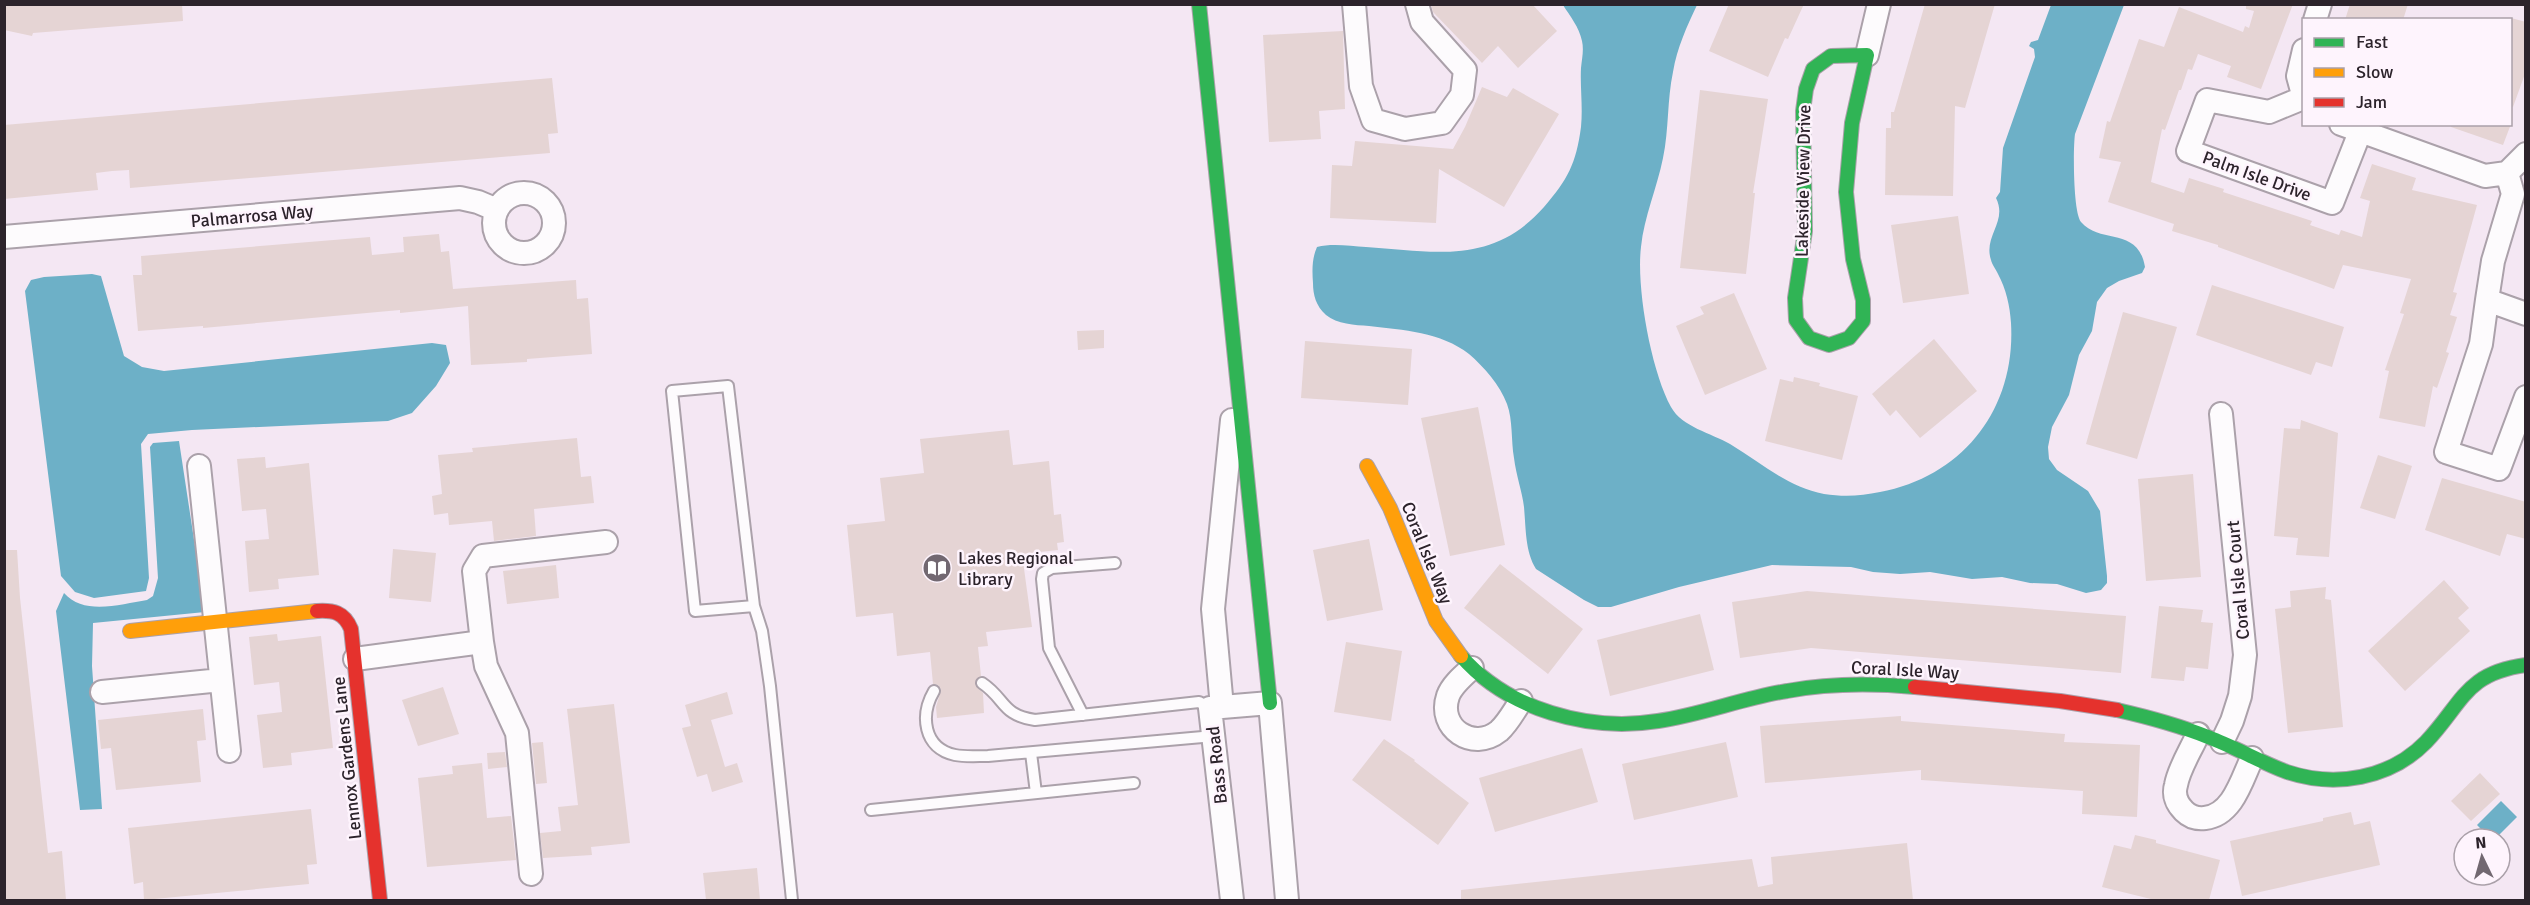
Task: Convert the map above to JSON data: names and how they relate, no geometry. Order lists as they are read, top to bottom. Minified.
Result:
{"streets":{"street":["Palm Isle Drive","Lakeside View Drive","Palmarrosa Way","Coral Isle Way","Coral Isle Court","Lennox Gardens Lane","Bass Road"]},"crossings":[["Coral Isle Way","Coral Isle Court"]],"places":{"library":["Lakes Regional Library"]},"legend":["Fast","Slow","Jam"],"north":"top"}
